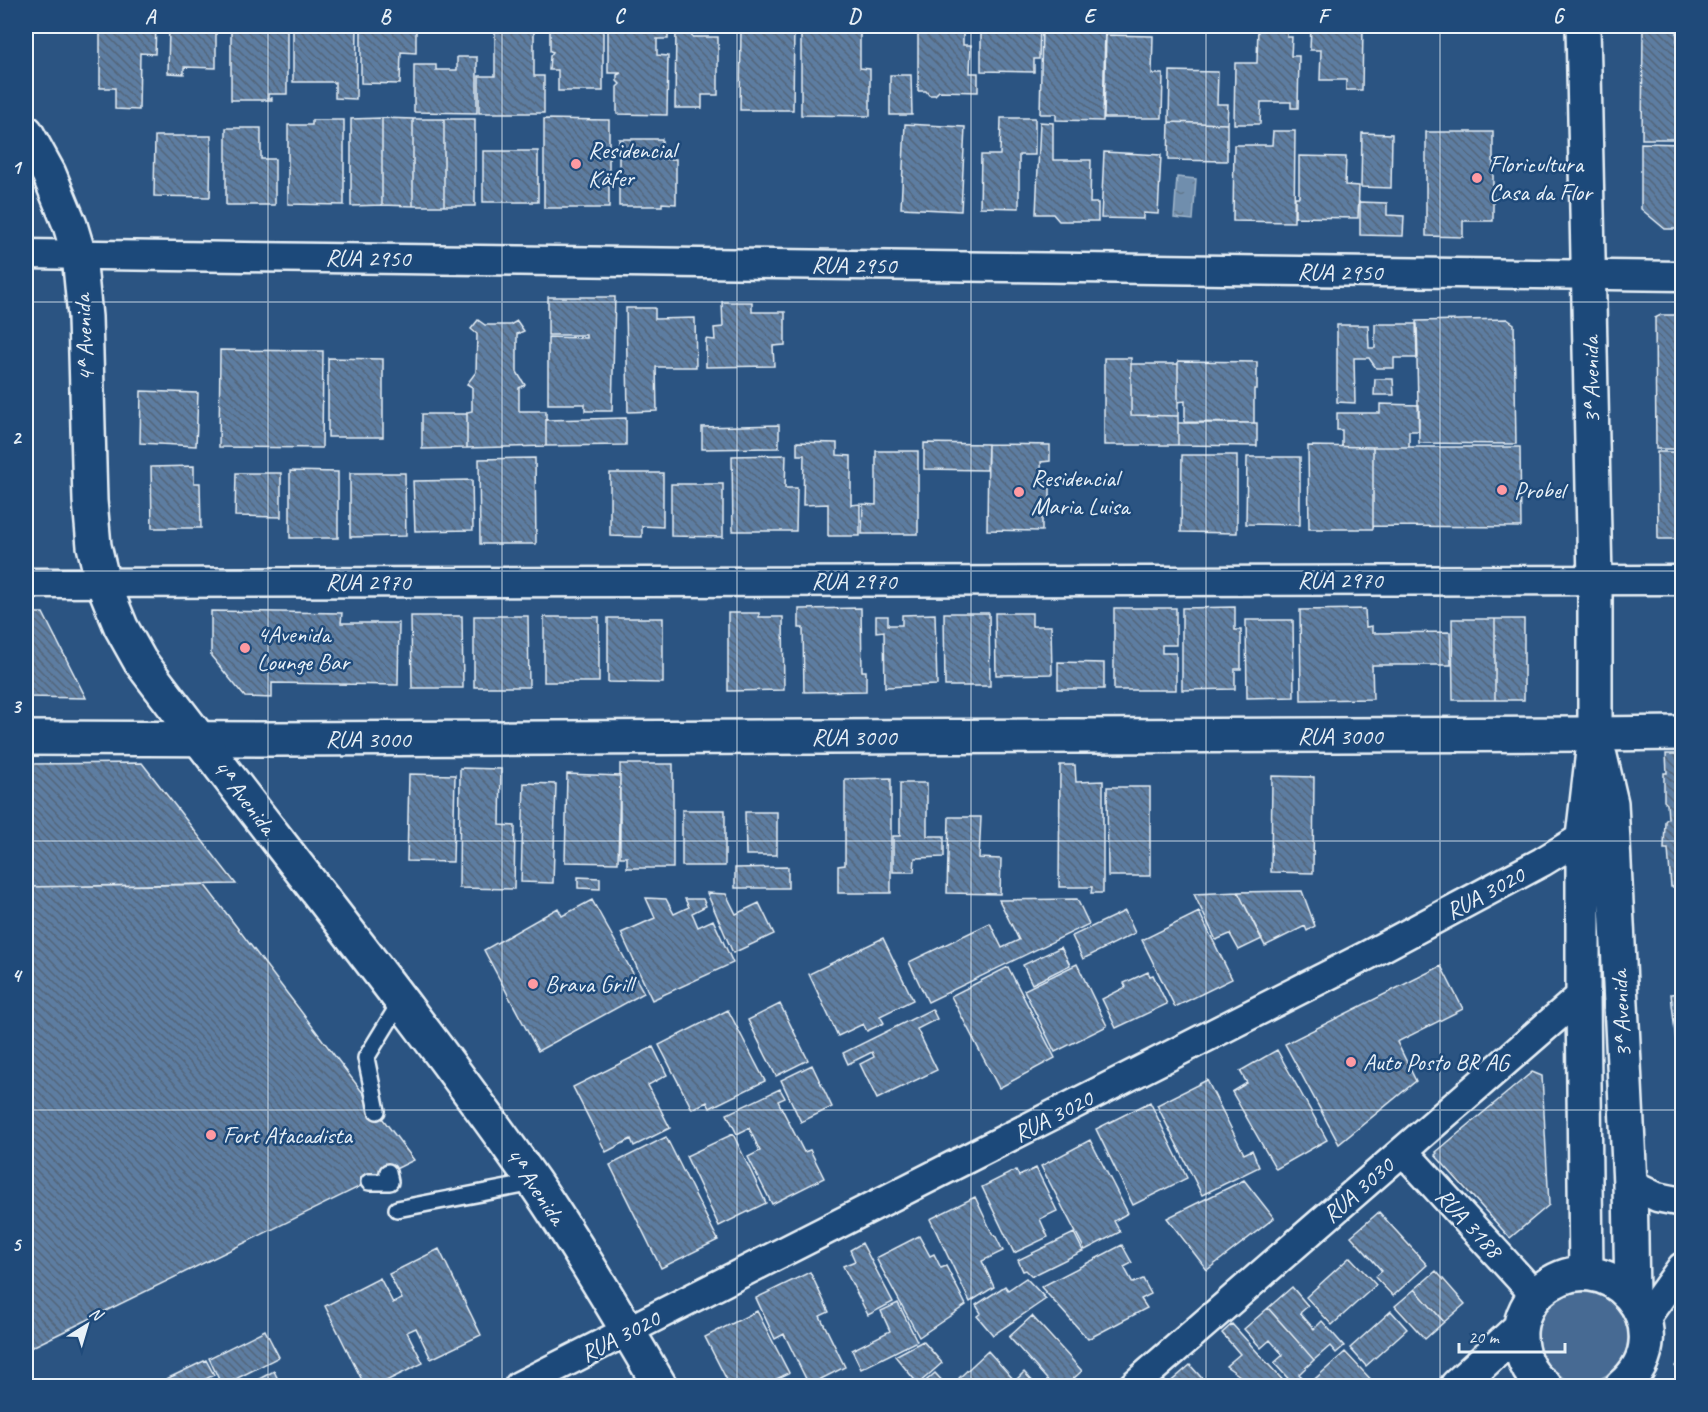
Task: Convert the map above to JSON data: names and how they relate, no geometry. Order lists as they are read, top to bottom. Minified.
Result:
{"streets":{"main road":["4ª Avenida","3ª Avenida","RUA 3000"],"street":["RUA 2950","RUA 2970","RUA 3020","RUA 3030","RUA 3188"]},"crossings":[["RUA 2950","4ª Avenida"],["RUA 2950","3ª Avenida"],["4ª Avenida","RUA 2970"],["4ª Avenida","RUA 3000"],["4ª Avenida","RUA 3020"],["3ª Avenida","RUA 2970"],["3ª Avenida","RUA 3000"],["3ª Avenida","RUA 3020"],["3ª Avenida","RUA 3030"],["RUA 3030","RUA 3188"]],"places":["Residencial Käfer","Floricultura Casa da Flor","Probel","Residencial Maria Luisa","4Avenida Lounge Bar","Brava Grill","Auto Posto BR AG","Fort Atacadista"],"scale_bar":"20 m","north":"top right","grid":{"columns":["A","B","C","D","E","F","G"],"rows":["1","2","3","4","5"]}}
